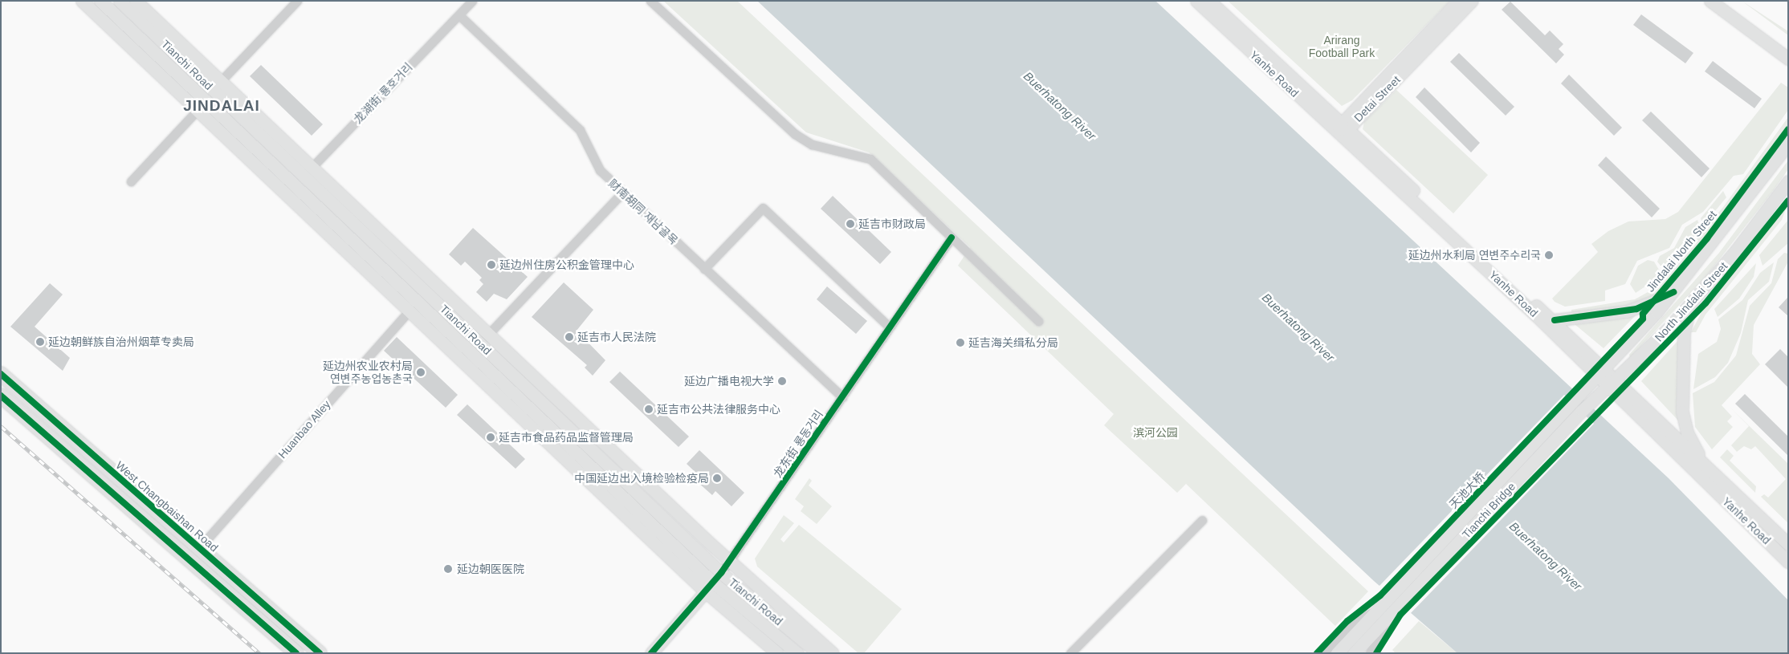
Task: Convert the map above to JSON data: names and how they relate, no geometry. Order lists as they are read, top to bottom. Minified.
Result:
{"streets":{"main road":["Tianchi Road","Yanhe Road","Detai Street","North Jindalai Street","龙东街 룡동거리","West Changbaishan Road","Tianchi Bridge"],"street":["龙湖街 룡호거리","财南胡同 재남골목","Huanbao Alley"],"cycle path":["Jindalai North Street"]},"crossings":[["Tianchi Road","龙湖街 룡호거리"],["Tianchi Road","龙东街 룡동거리"],["Yanhe Road","Detai Street"],["Yanhe Road","North Jindalai Street"],["龙湖街 룡호거리","财南胡同 재남골목"],["财南胡同 재남골목","龙东街 룡동거리"],["North Jindalai Street","Tianchi Bridge"],["Huanbao Alley","West Changbaishan Road"]],"districts":["JINDALAI"],"water":["Buerhatong River"],"parks":["Arirang Football Park","滨河公园"],"places":["延吉市财政局","延边州水利局 연변주수리국","延边州住房公积金管理中心","延吉市人民法院","延边朝鲜族自治州烟草专卖局","延吉海关缉私分局","延边州农业农村局 연변주농업농촌국","延边广播电视大学","延吉市公共法律服务中心","延吉市食品药品监督管理局","中国延边出入境检验检疫局","延边朝医医院"]}
